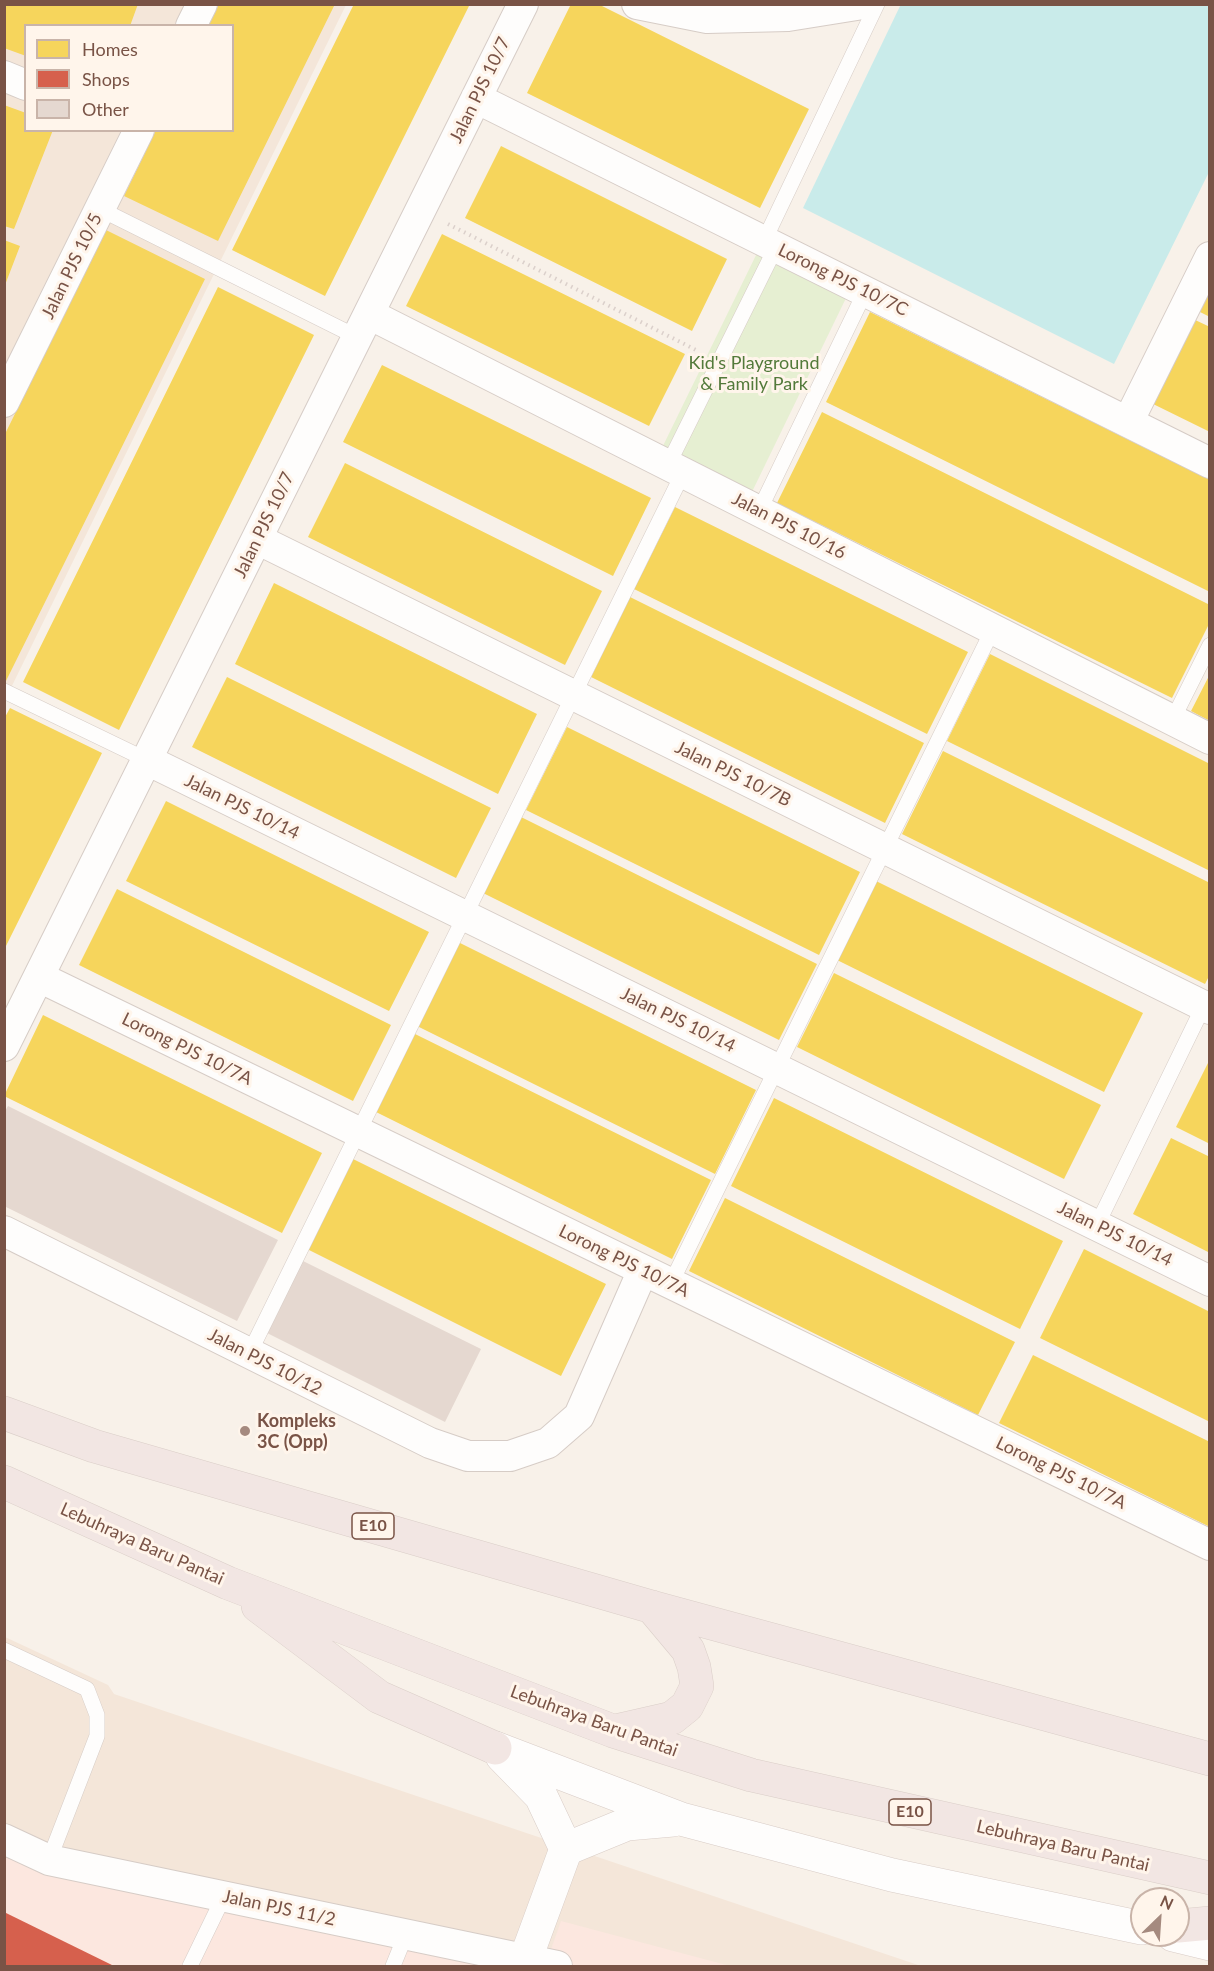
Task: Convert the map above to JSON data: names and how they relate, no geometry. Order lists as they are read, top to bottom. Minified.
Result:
{"streets":{"highway":["E10","Lebuhraya Baru Pantai"],"street":["Jalan PJS 10/7","Jalan PJS 10/5","Lorong PJS 10/7C","Jalan PJS 10/16","Jalan PJS 10/7B","Jalan PJS 10/14","Lorong PJS 10/7A","Jalan PJS 10/12","Jalan PJS 11/2"]},"crossings":[["Jalan PJS 10/7","Lorong PJS 10/7C"],["Jalan PJS 10/7","Jalan PJS 10/16"],["Jalan PJS 10/7","Jalan PJS 10/7B"],["Jalan PJS 10/7","Jalan PJS 10/14"],["Jalan PJS 10/7","Lorong PJS 10/7A"],["Lorong PJS 10/7A","Jalan PJS 10/12"]],"parks":["Kid's Playground & Family Park"],"places":["Kompleks 3C (Opp)"],"legend":["Homes","Shops","Other"],"north":"top right"}
